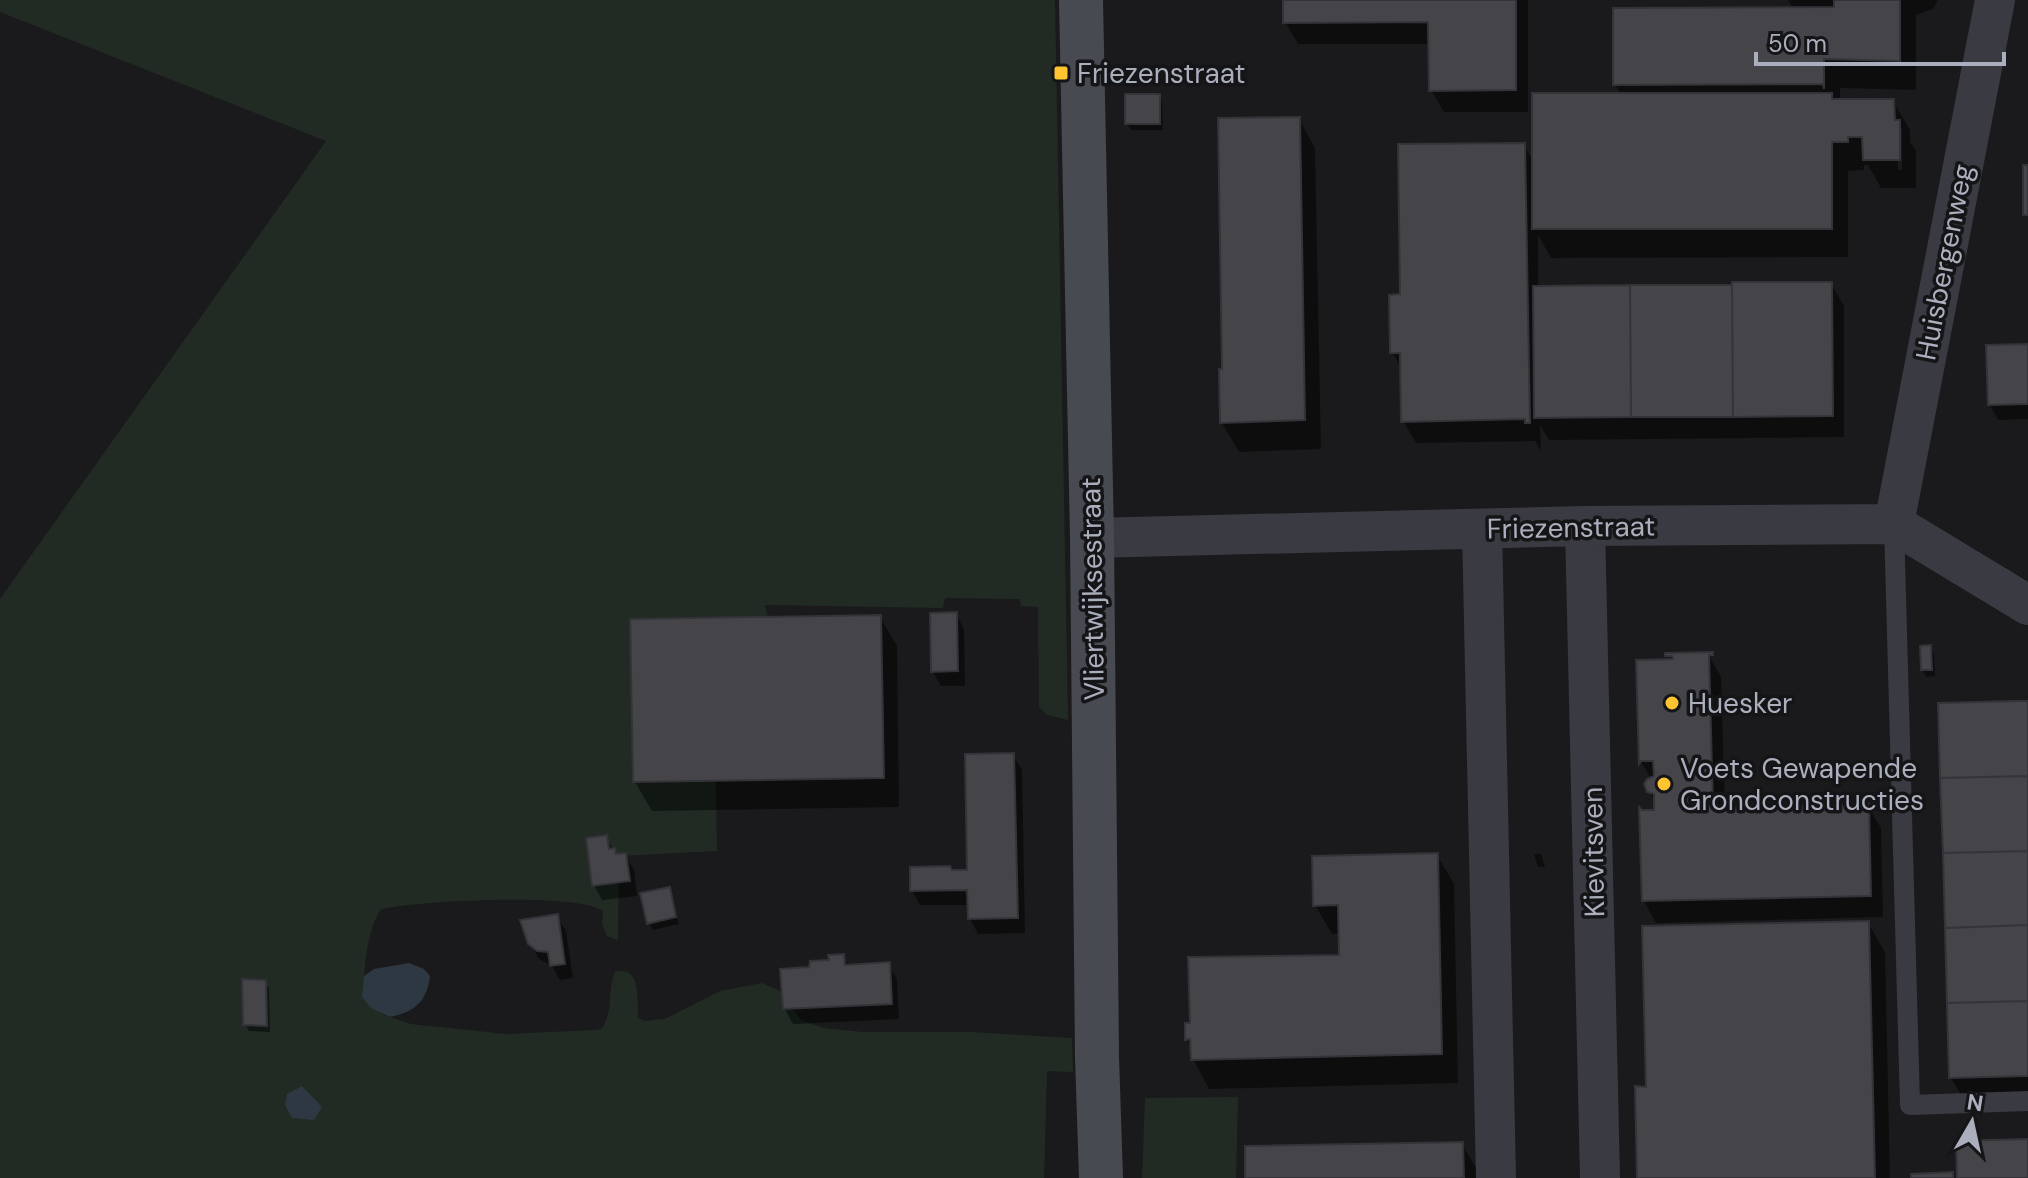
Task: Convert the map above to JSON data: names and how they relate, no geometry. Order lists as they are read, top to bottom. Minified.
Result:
{"streets":{"street":["Huisbergenweg","Friezenstraat","Vliertwijksestraat","Kievitsven"]},"crossings":[["Huisbergenweg","Friezenstraat"],["Friezenstraat","Vliertwijksestraat"],["Friezenstraat","Kievitsven"]],"places":{"transit":["Friezenstraat"],"other":["Huesker","Voets Gewapende Grondconstructies"]},"scale_bar":"50 m","north":"top"}
